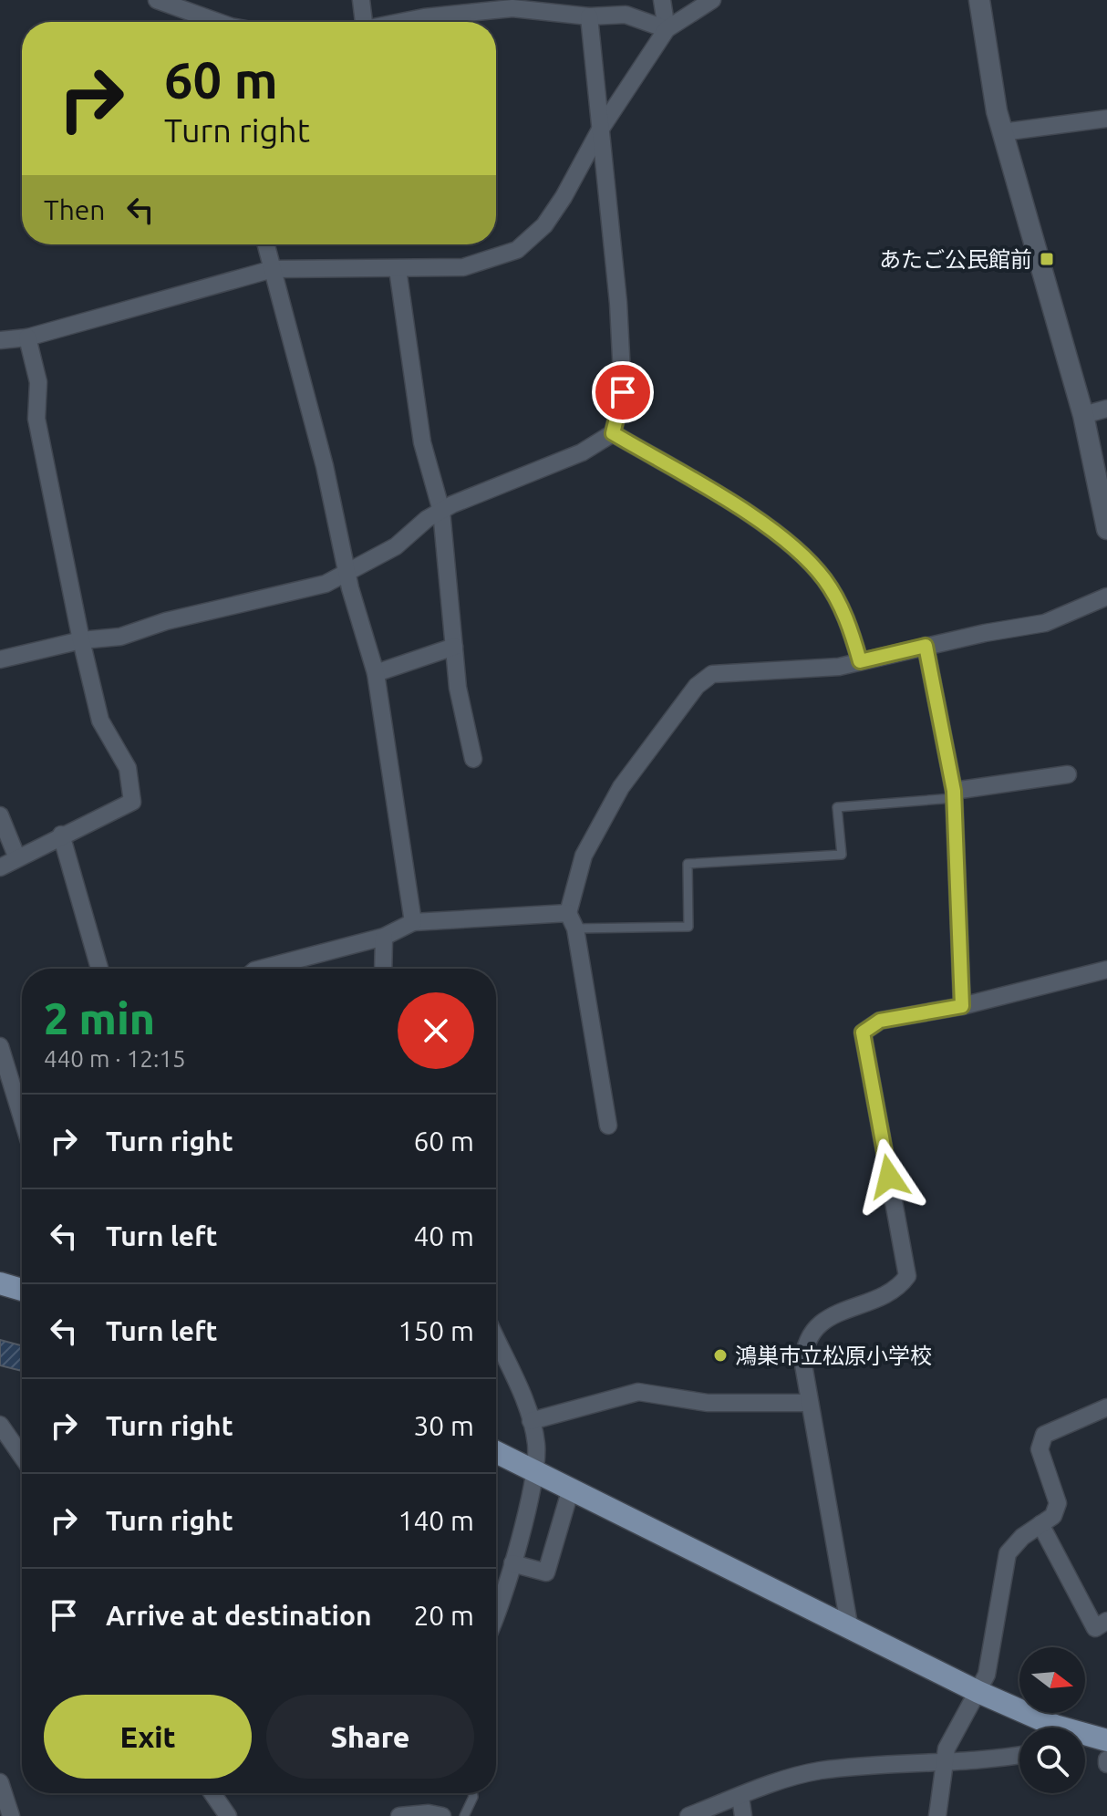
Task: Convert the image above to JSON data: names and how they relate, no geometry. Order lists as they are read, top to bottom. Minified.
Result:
{"places":{"transit":["あたご公民館前"],"other":["鴻巣市立松原小学校"]},"north":"right","page":{"turn":["60 m","Turn right"],"then":"Then","heading":["2 min","440 m · 12:15"],"list":[{"name":"Turn right","value":"60 m"},{"name":"Turn left","value":"40 m"},{"name":"Turn left","value":"150 m"},{"name":"Turn right","value":"30 m"},{"name":"Turn right","value":"140 m"},{"name":"Arrive at destination","value":"20 m"}],"buttons":["Exit","Share"]}}
